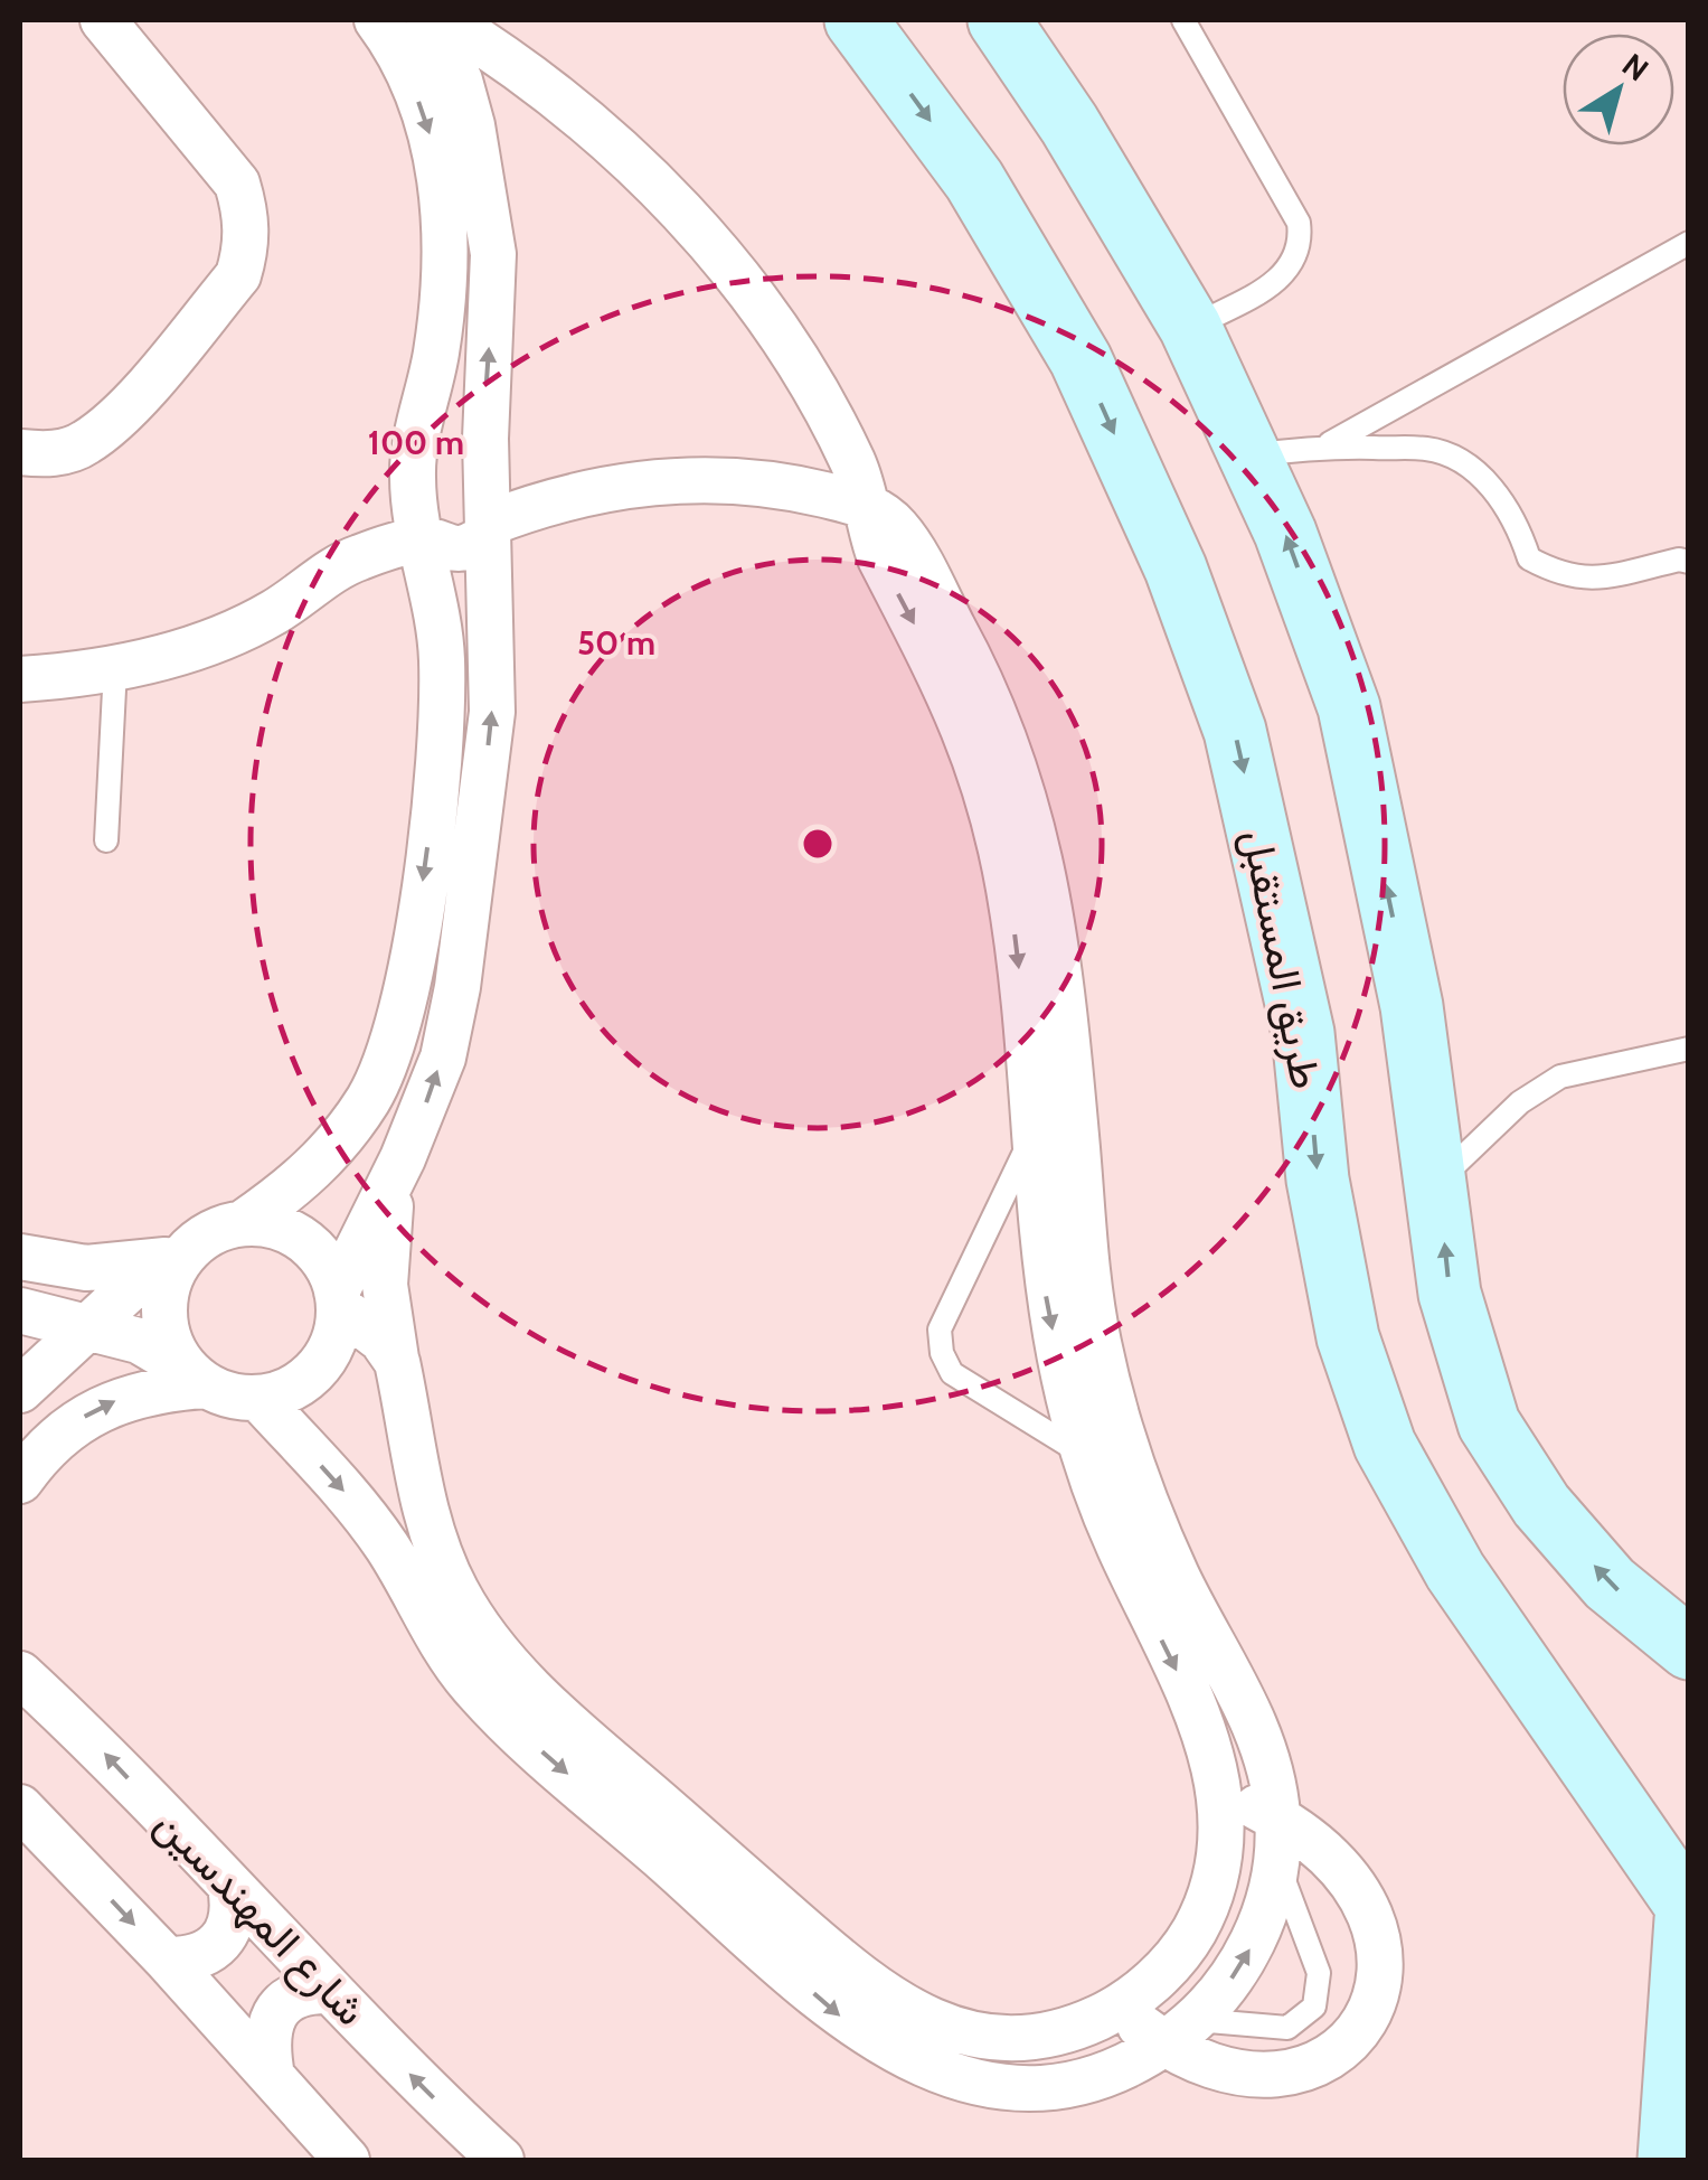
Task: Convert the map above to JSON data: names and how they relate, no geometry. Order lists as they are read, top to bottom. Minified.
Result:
{"streets":{"main road":["طريق المستقبل"],"street":["شارع المهندسين"]},"north":"top right","rings":["100 m","50 m"]}
